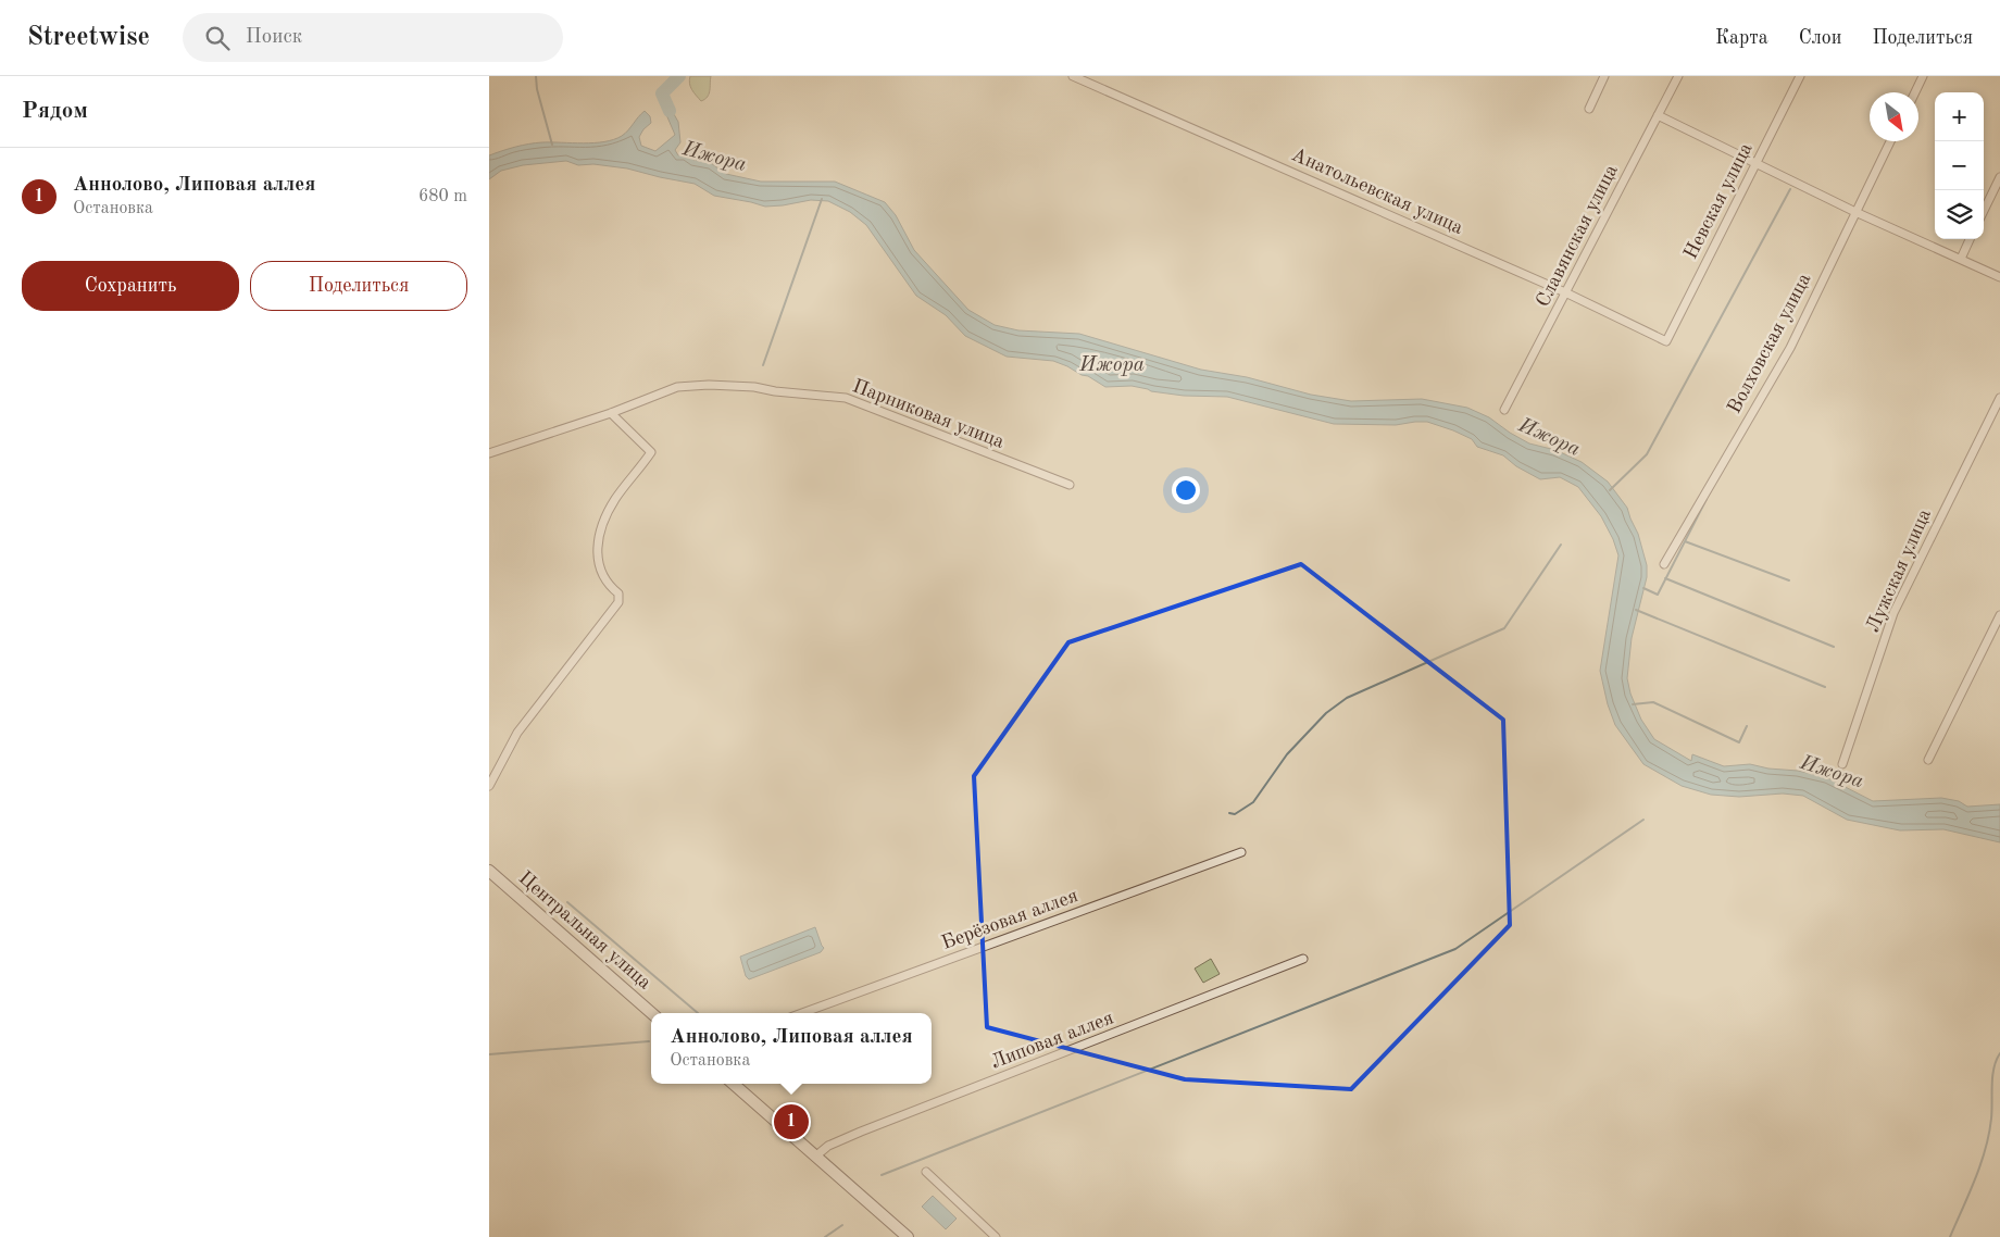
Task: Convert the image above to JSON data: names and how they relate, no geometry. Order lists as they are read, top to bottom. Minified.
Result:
{"streets":{"main road":["Центральная улица"],"street":["Анатольевская улица","Невская улица","Славянская улица","Волховская улица","Парниковая улица","Лужская улица","Берёзовая аллея","Липовая аллея"]},"crossings":[["Анатольевская улица","Невская улица"],["Анатольевская улица","Славянская улица"]],"water":["Ижора"],"north":"bottom right","page":{"header":"Streetwise","search":"Поиск","nav":["Карта","Слои","Поделиться"],"heading":"Рядом","map_buttons":["+","−"],"list":[{"mark":"1","name":"Аннолово, Липовая аллея","note":"Остановка","value":"680 m"}],"buttons":["Сохранить","Поделиться"],"popup":["Аннолово, Липовая аллея","Остановка"],"pins":"1"}}
